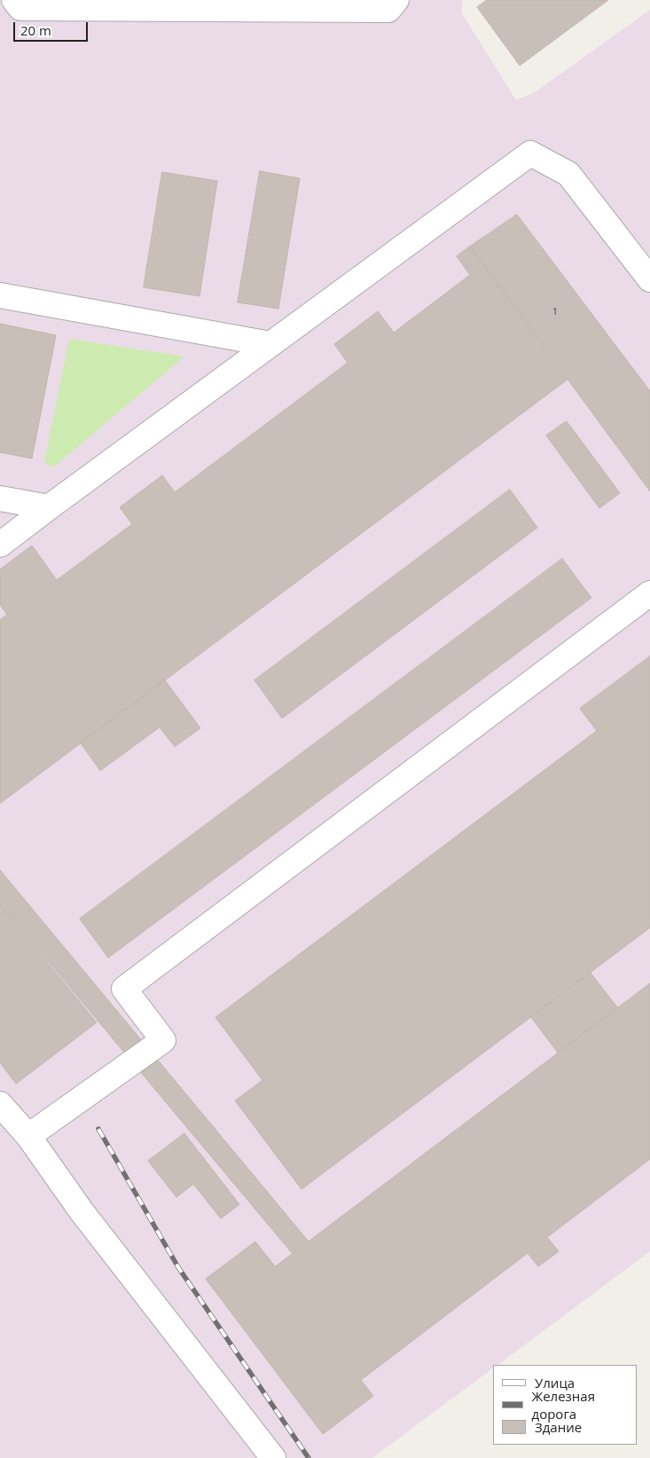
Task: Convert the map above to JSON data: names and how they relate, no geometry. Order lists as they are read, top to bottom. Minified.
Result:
{"house_numbers":["1"],"legend":["Улица","Железная дорога","Здание"],"scale_bar":"20 m"}
